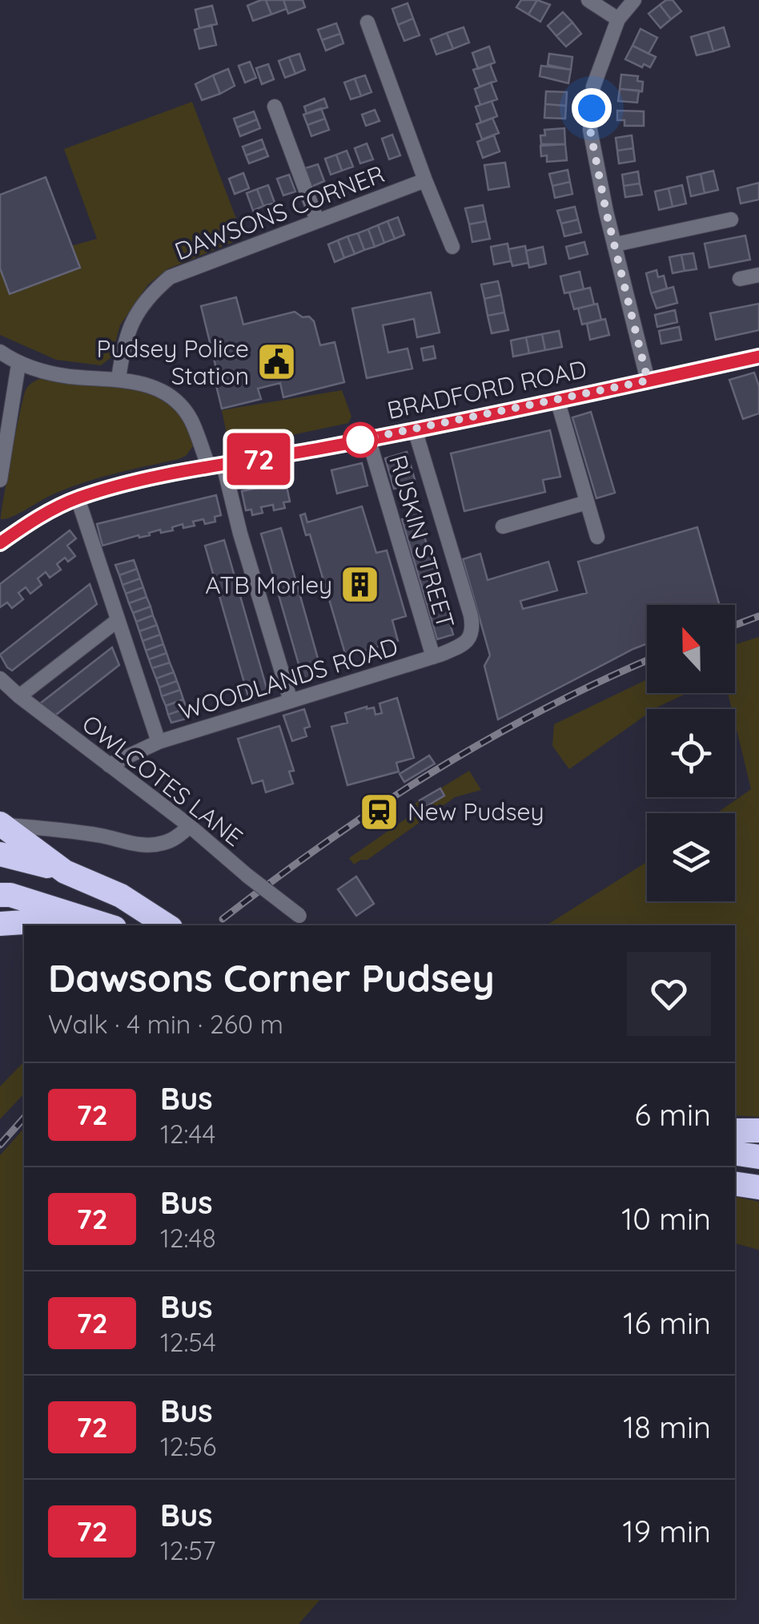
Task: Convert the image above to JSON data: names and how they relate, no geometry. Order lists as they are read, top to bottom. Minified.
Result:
{"streets":{"main road":["BRADFORD ROAD"],"street":["DAWSONS CORNER","RUSKIN STREET","WOODLANDS ROAD","OWLCOTES LANE"]},"crossings":[["BRADFORD ROAD","RUSKIN STREET"],["BRADFORD ROAD","WOODLANDS ROAD"],["RUSKIN STREET","WOODLANDS ROAD"],["WOODLANDS ROAD","OWLCOTES LANE"]],"places":{"public building":["Pudsey Police Station"],"building":["ATB Morley"],"station":["New Pudsey"]},"lines":["bus line 72"],"north":"top","page":{"on_map":"72","heading":["Dawsons Corner Pudsey","Walk · 4 min · 260 m"],"list":[{"mark":"72","name":"Bus","note":"12:44","value":"6 min"},{"mark":"72","name":"Bus","note":"12:48","value":"10 min"},{"mark":"72","name":"Bus","note":"12:54","value":"16 min"},{"mark":"72","name":"Bus","note":"12:56","value":"18 min"},{"mark":"72","name":"Bus","note":"12:57","value":"19 min"}]}}
